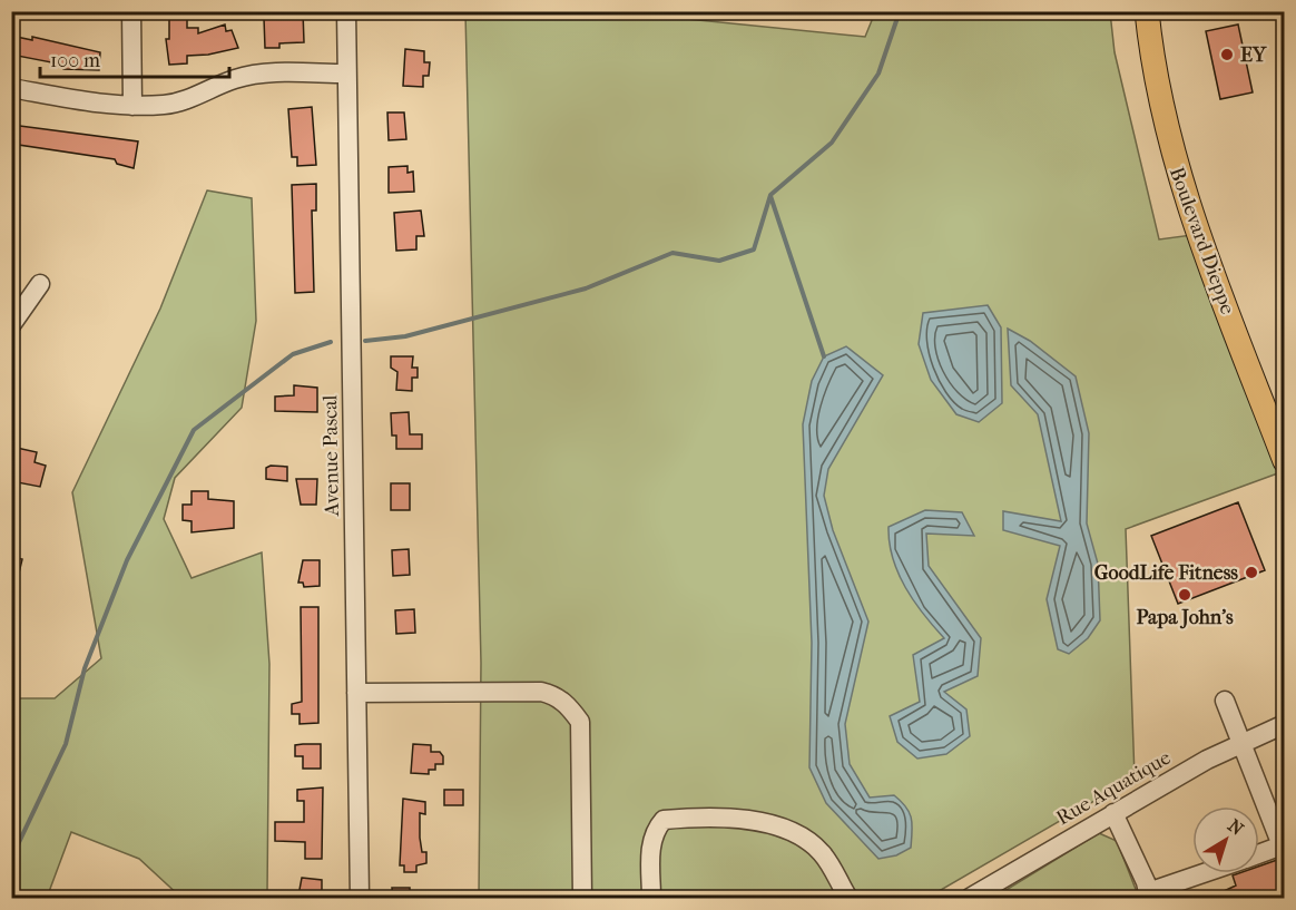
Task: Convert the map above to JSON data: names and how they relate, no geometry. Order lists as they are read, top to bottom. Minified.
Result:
{"streets":{"main road":["Boulevard Dieppe"],"street":["Avenue Pascal","Rue Aquatique"]},"places":["EY","GoodLife Fitness","Papa John's"],"scale_bar":"100 m","north":"top right"}
